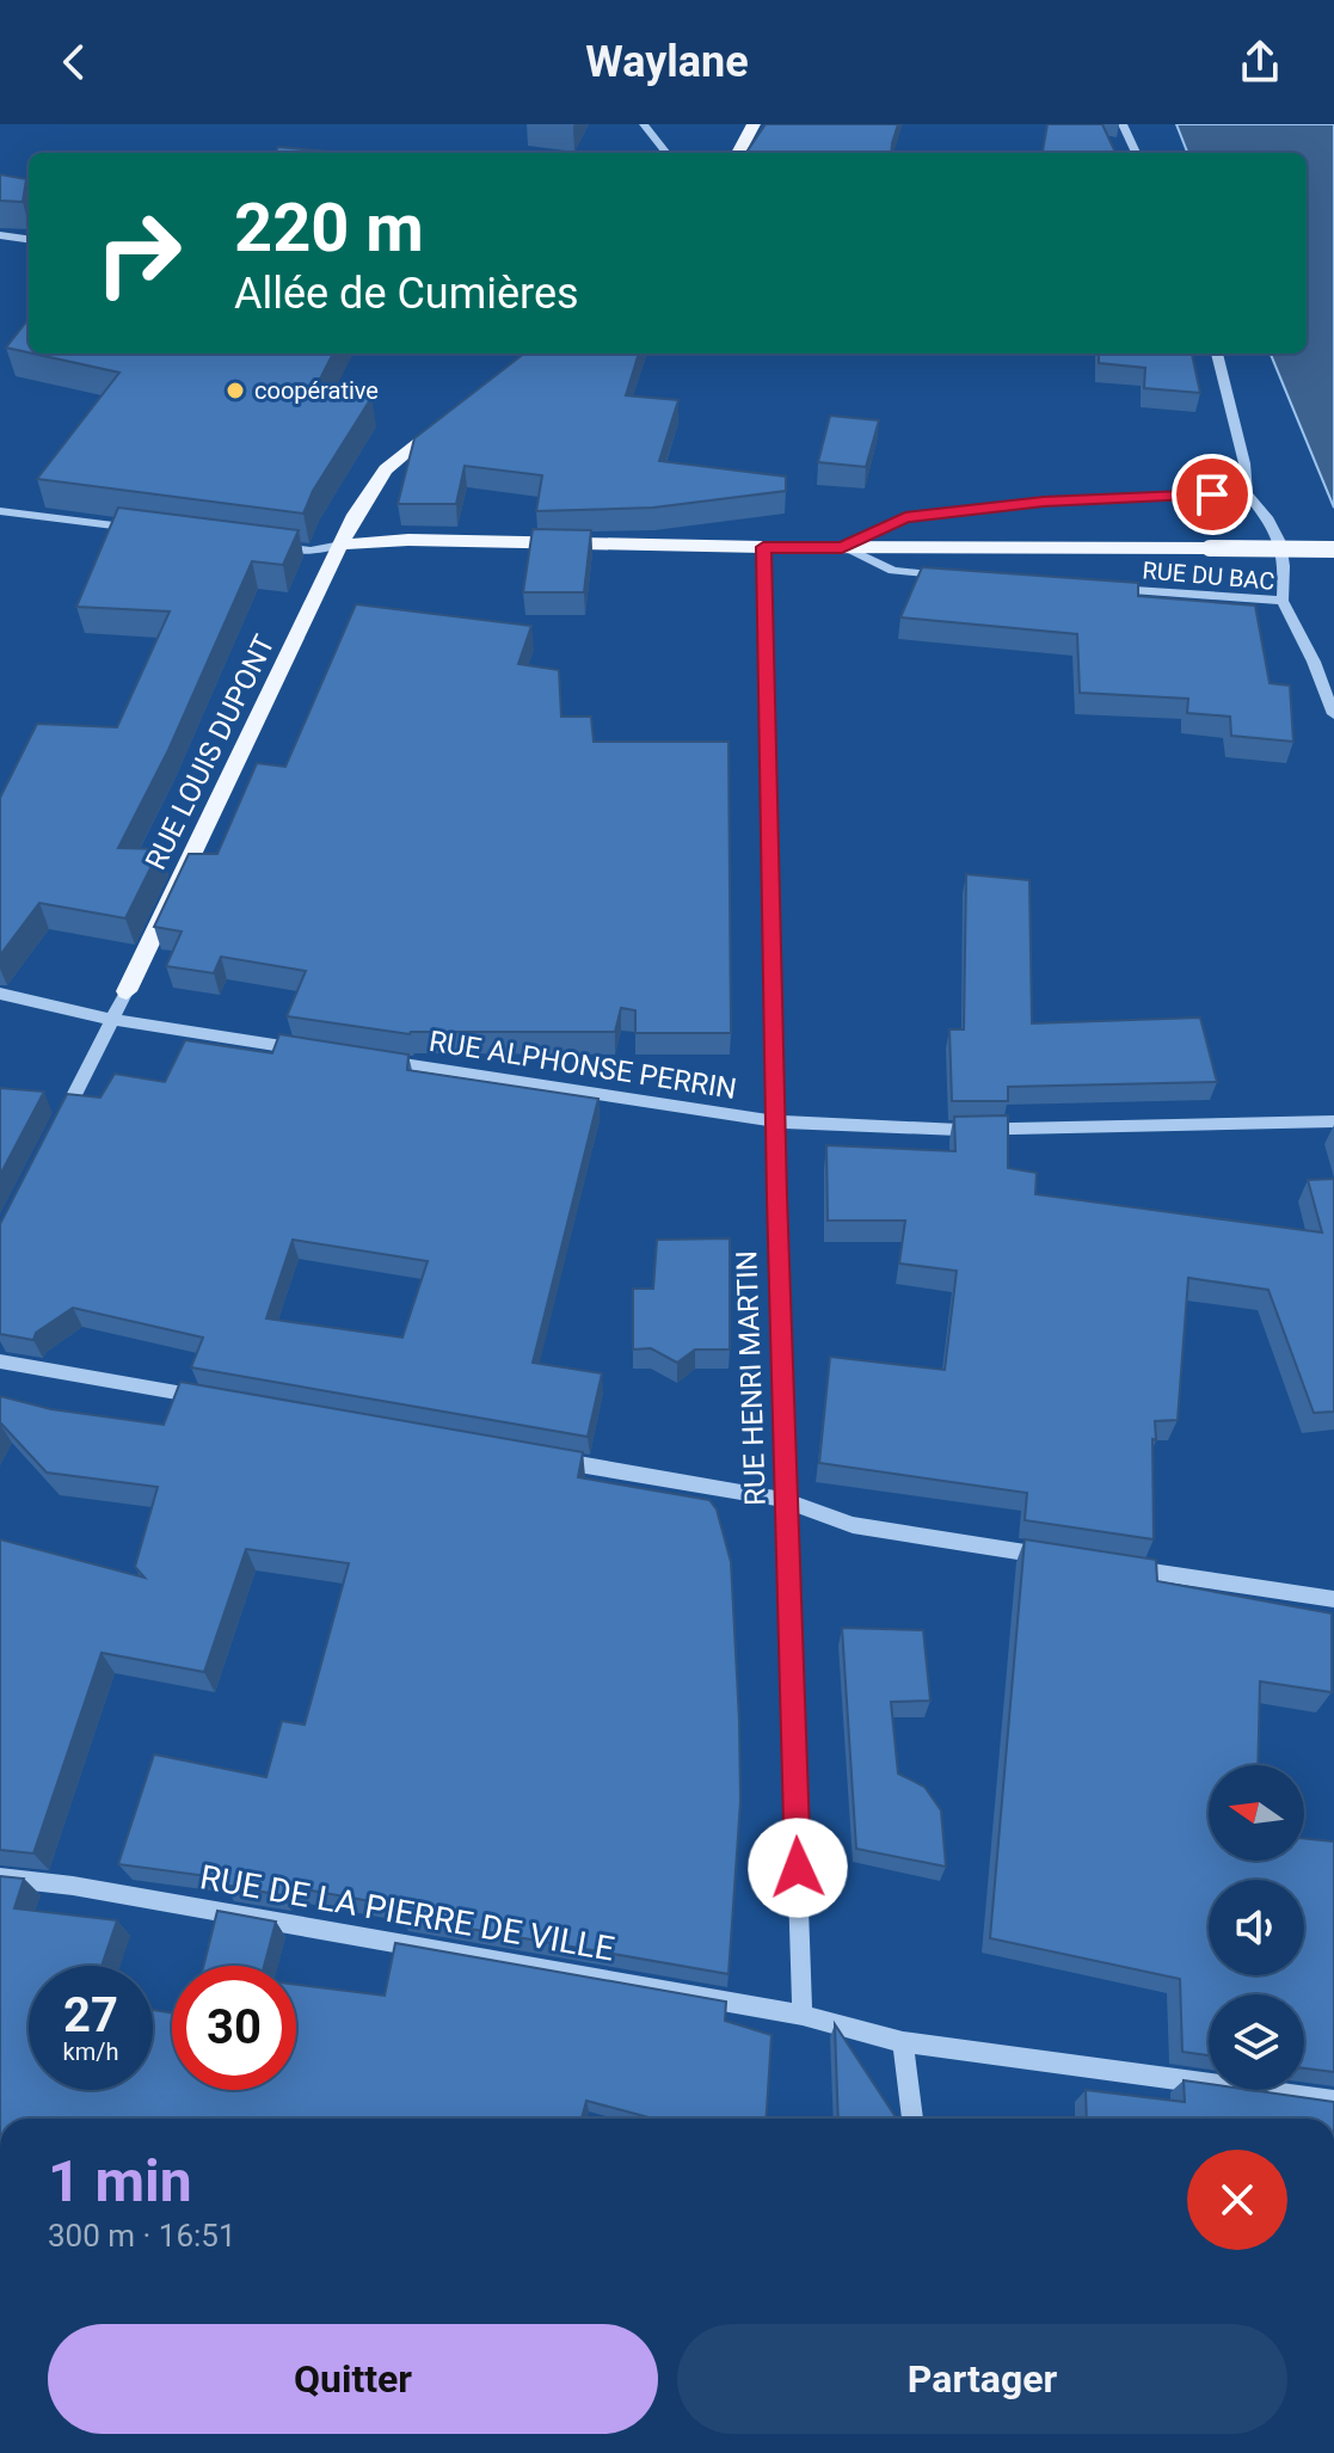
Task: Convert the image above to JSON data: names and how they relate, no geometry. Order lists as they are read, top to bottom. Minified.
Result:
{"streets":{"main road":["RUE LOUIS DUPONT"],"street":["RUE DU BAC","RUE ALPHONSE PERRIN","RUE HENRI MARTIN","RUE DE LA PIERRE DE VILLE"]},"crossings":[["RUE ALPHONSE PERRIN","RUE HENRI MARTIN"],["RUE HENRI MARTIN","RUE DE LA PIERRE DE VILLE"]],"places":["coopérative"],"north":"left","page":{"header":"Waylane","turn":["220 m","Allée de Cumières"],"speed":"27 km/h","limit":"30","heading":["1 min","300 m · 16:51"],"buttons":["Quitter","Partager"]}}
